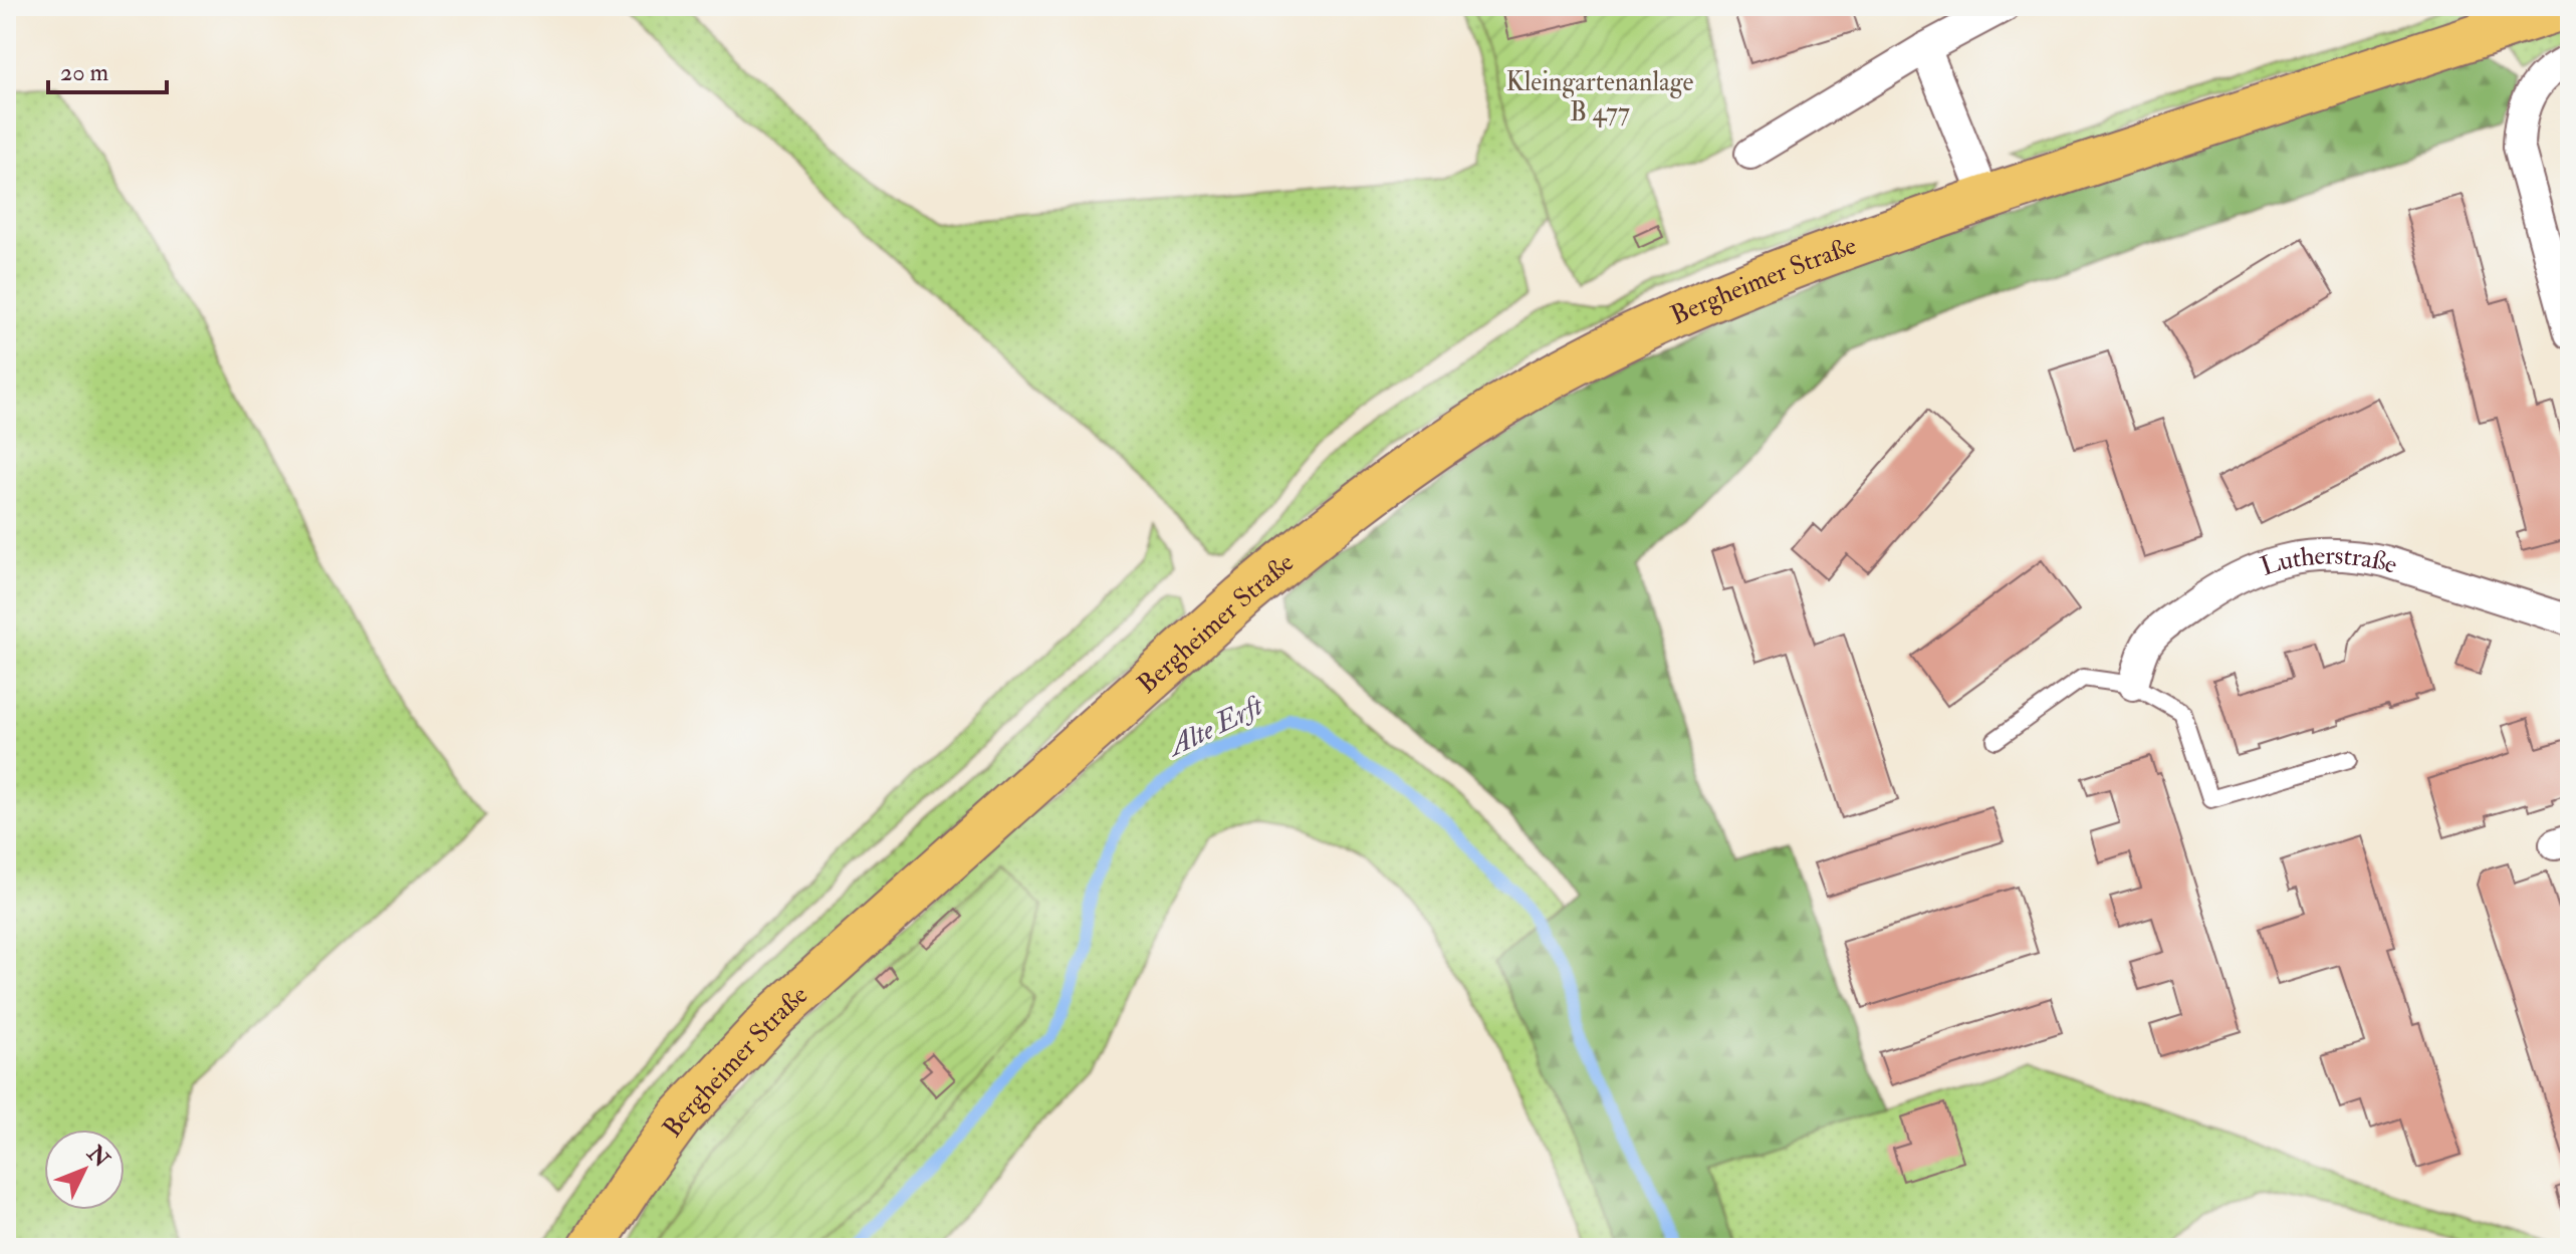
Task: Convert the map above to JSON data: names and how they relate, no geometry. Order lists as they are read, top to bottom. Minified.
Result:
{"streets":{"main road":["Bergheimer Straße"],"street":["Lutherstraße"]},"water":["Alte Erft"],"parks":["Kleingartenanlage B 477"],"scale_bar":"20 m","north":"top right"}
